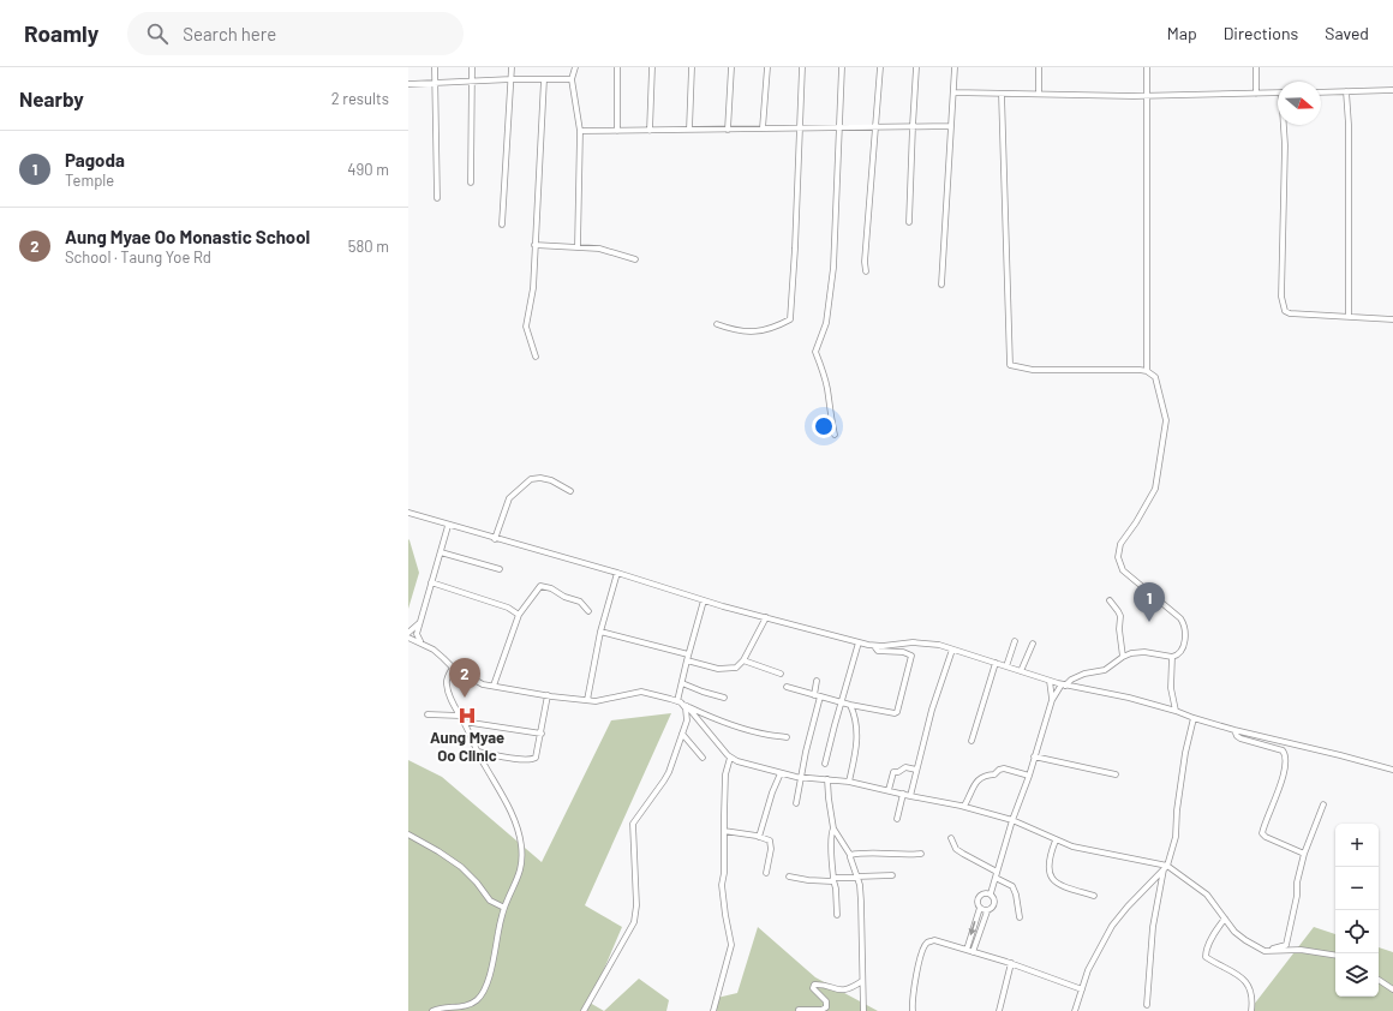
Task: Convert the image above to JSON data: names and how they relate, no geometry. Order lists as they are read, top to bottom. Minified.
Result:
{"places":{"hospital":["Aung Myae Oo Clinic"]},"north":"right","page":{"header":"Roamly","search":"Search here","nav":["Map","Directions","Saved"],"heading":["Nearby","2 results"],"list":[{"mark":"1","name":"Pagoda","note":"Temple","value":"490 m"},{"mark":"2","name":"Aung Myae Oo Monastic School","note":"School · Taung Yoe Rd","value":"580 m"}],"pins":["1","2"],"map_buttons":["+","−"]}}
